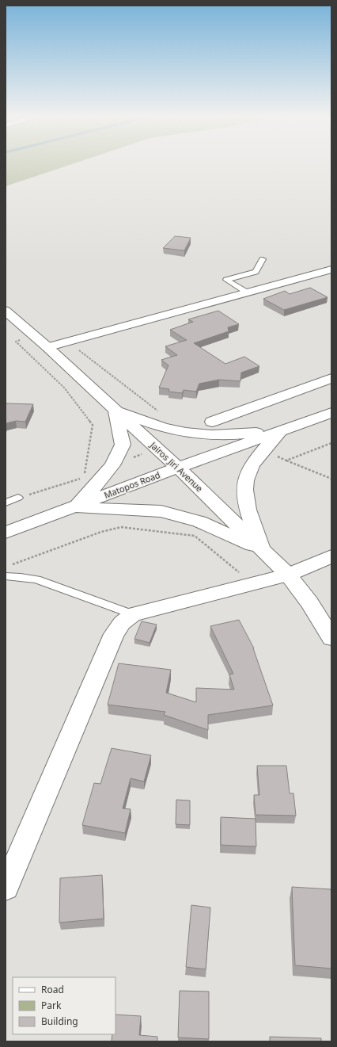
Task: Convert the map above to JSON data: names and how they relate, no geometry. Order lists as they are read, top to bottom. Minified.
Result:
{"streets":{"main road":["Jairos Jiri Avenue","Matopos Road"]},"crossings":[["Jairos Jiri Avenue","Matopos Road"]],"legend":["Road","Park","Building"]}
